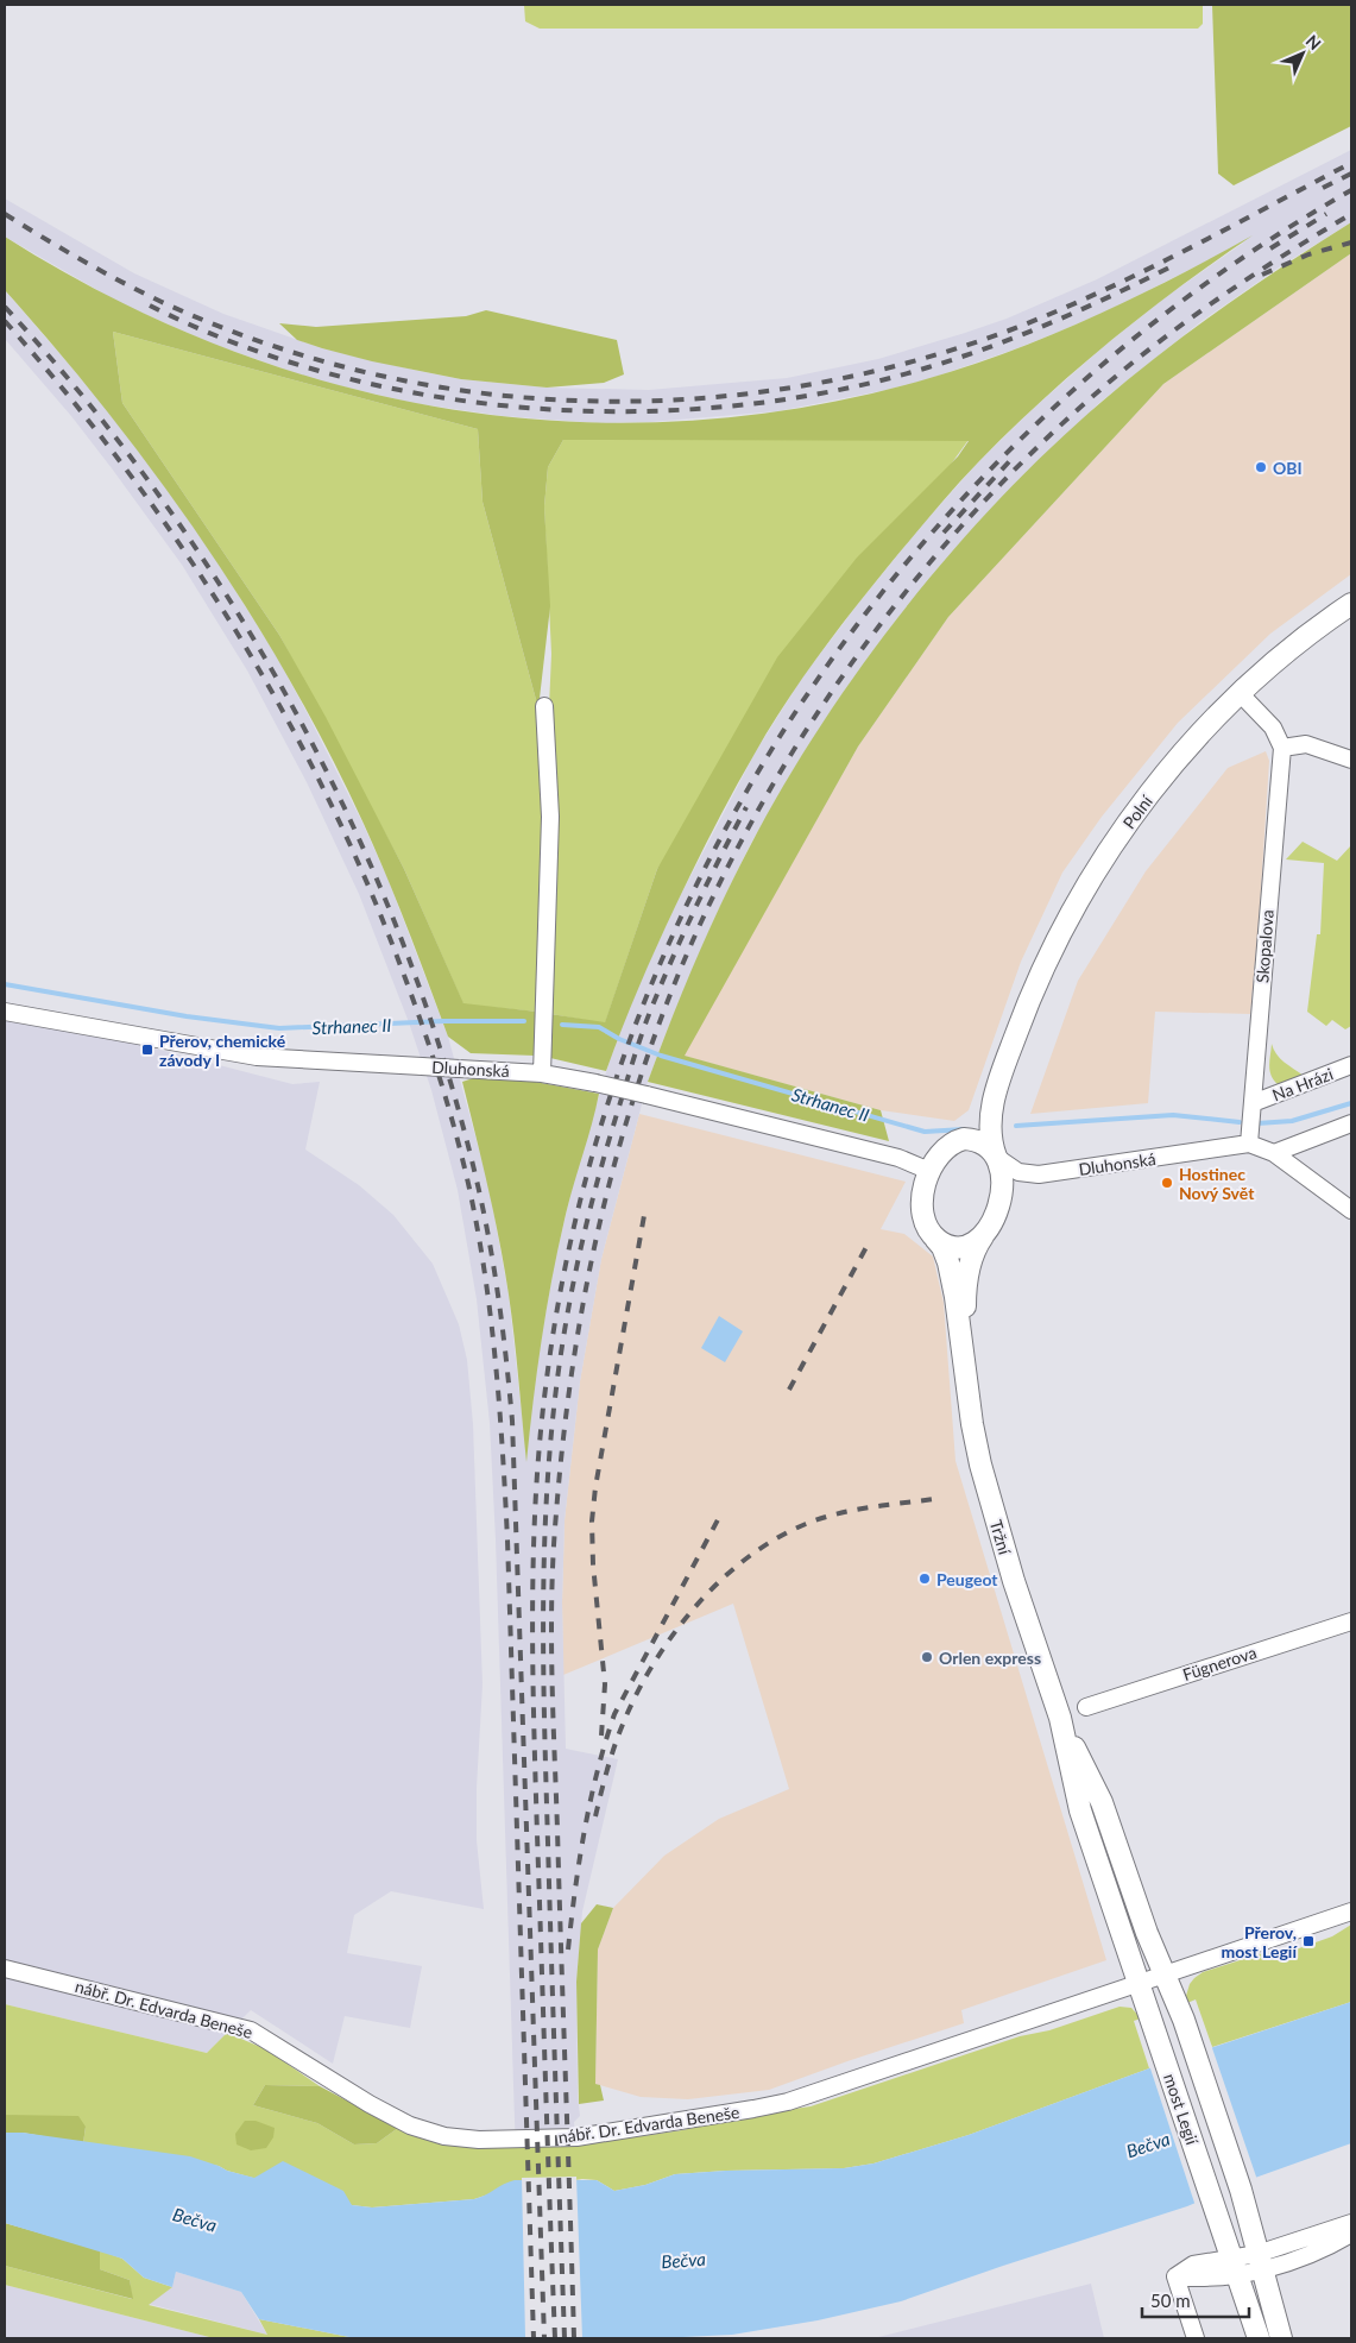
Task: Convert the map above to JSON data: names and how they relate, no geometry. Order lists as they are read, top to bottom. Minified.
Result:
{"streets":{"main road":["Polní","Dluhonská","Tržní","most Legií"],"street":["Skopalova","Na Hrázi","Fügnerova","nábř. Dr. Edvarda Beneše"]},"crossings":[["Polní","Dluhonská"],["Polní","Tržní"],["Skopalova","Dluhonská"],["Skopalova","Na Hrázi"],["Dluhonská","Tržní"],["Tržní","nábř. Dr. Edvarda Beneše"],["Tržní","most Legií"]],"water":["Strhanec II","Bečva"],"places":{"other":["OBI","Hostinec Nový Svět","Peugeot","Orlen express"],"transit":["Přerov, chemické závody I","Přerov, most Legií"]},"scale_bar":"50 m","north":"top right"}
